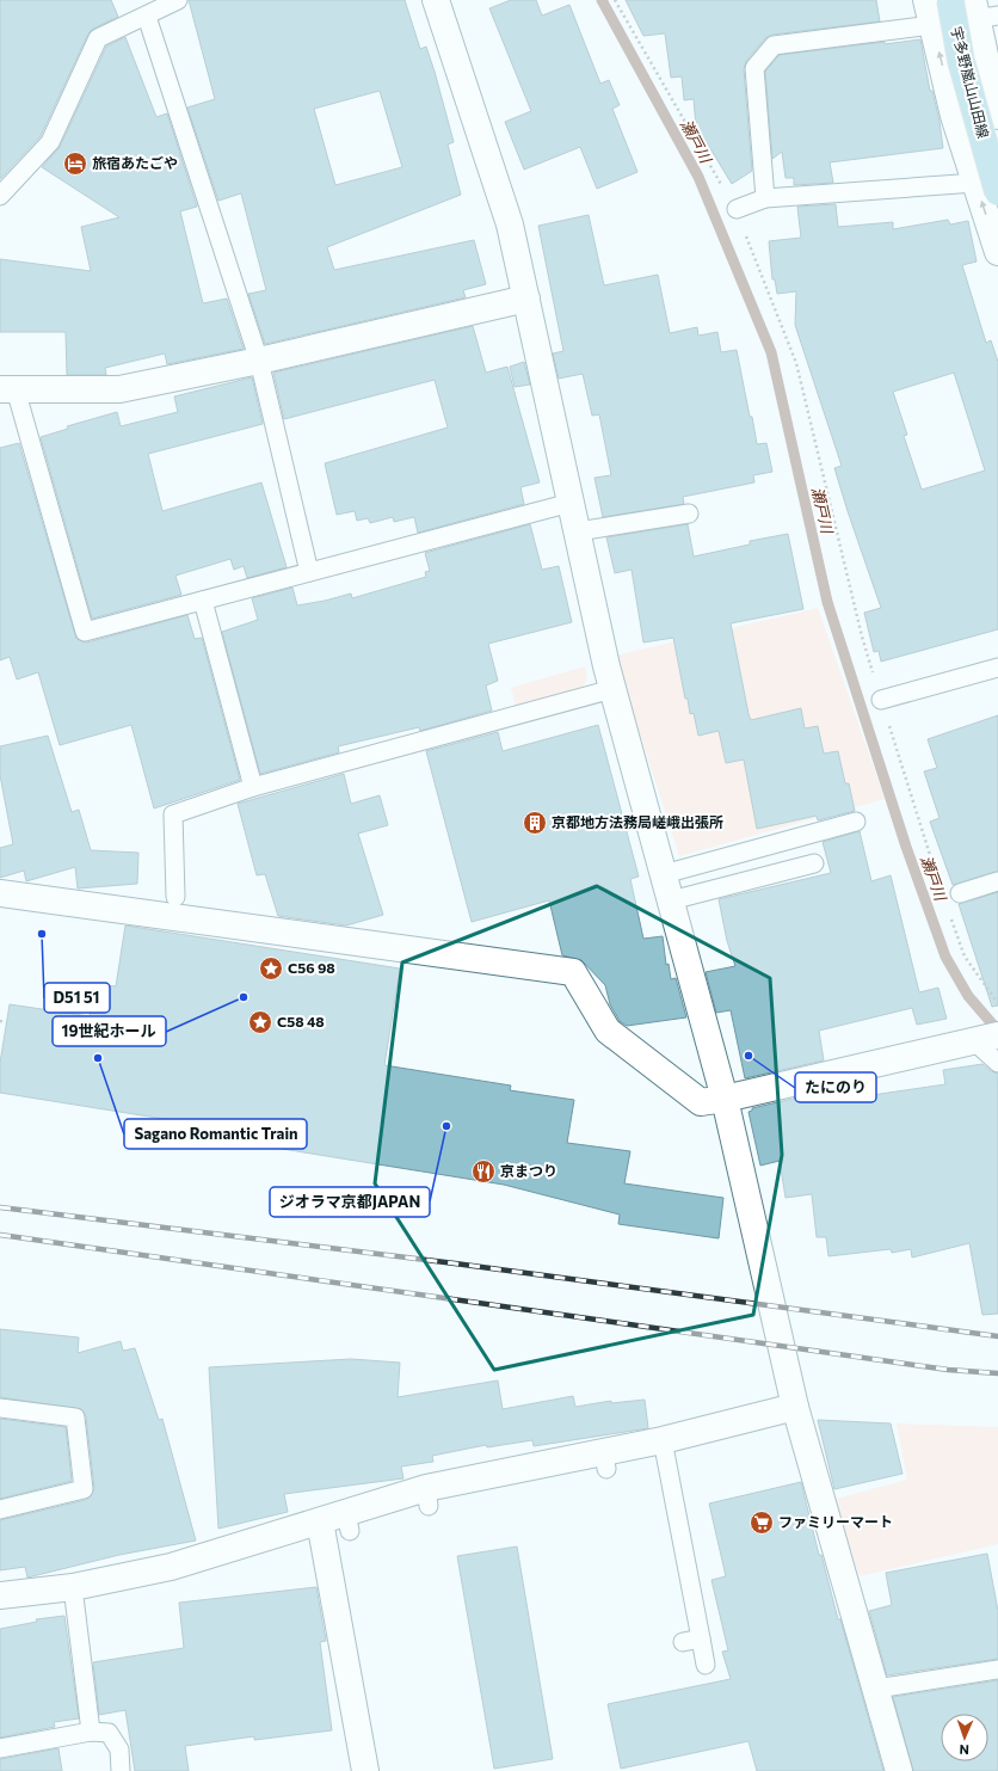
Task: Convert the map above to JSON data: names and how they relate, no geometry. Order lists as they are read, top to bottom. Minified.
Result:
{"streets":{"main road":["宇多野嵐山山田線"]},"water":["瀬戸川"],"places":{"hotel":["旅宿あたごや"],"building":["京都地方法務局嵯峨出張所"],"other":["D51 51","19世紀ホール","たにのり","Sagano Romantic Train","ジオラマ京都JAPAN"],"place":["C56 98","C58 48"],"restaurant":["京まつり"],"supermarket":["ファミリーマート"]},"north":"bottom"}
